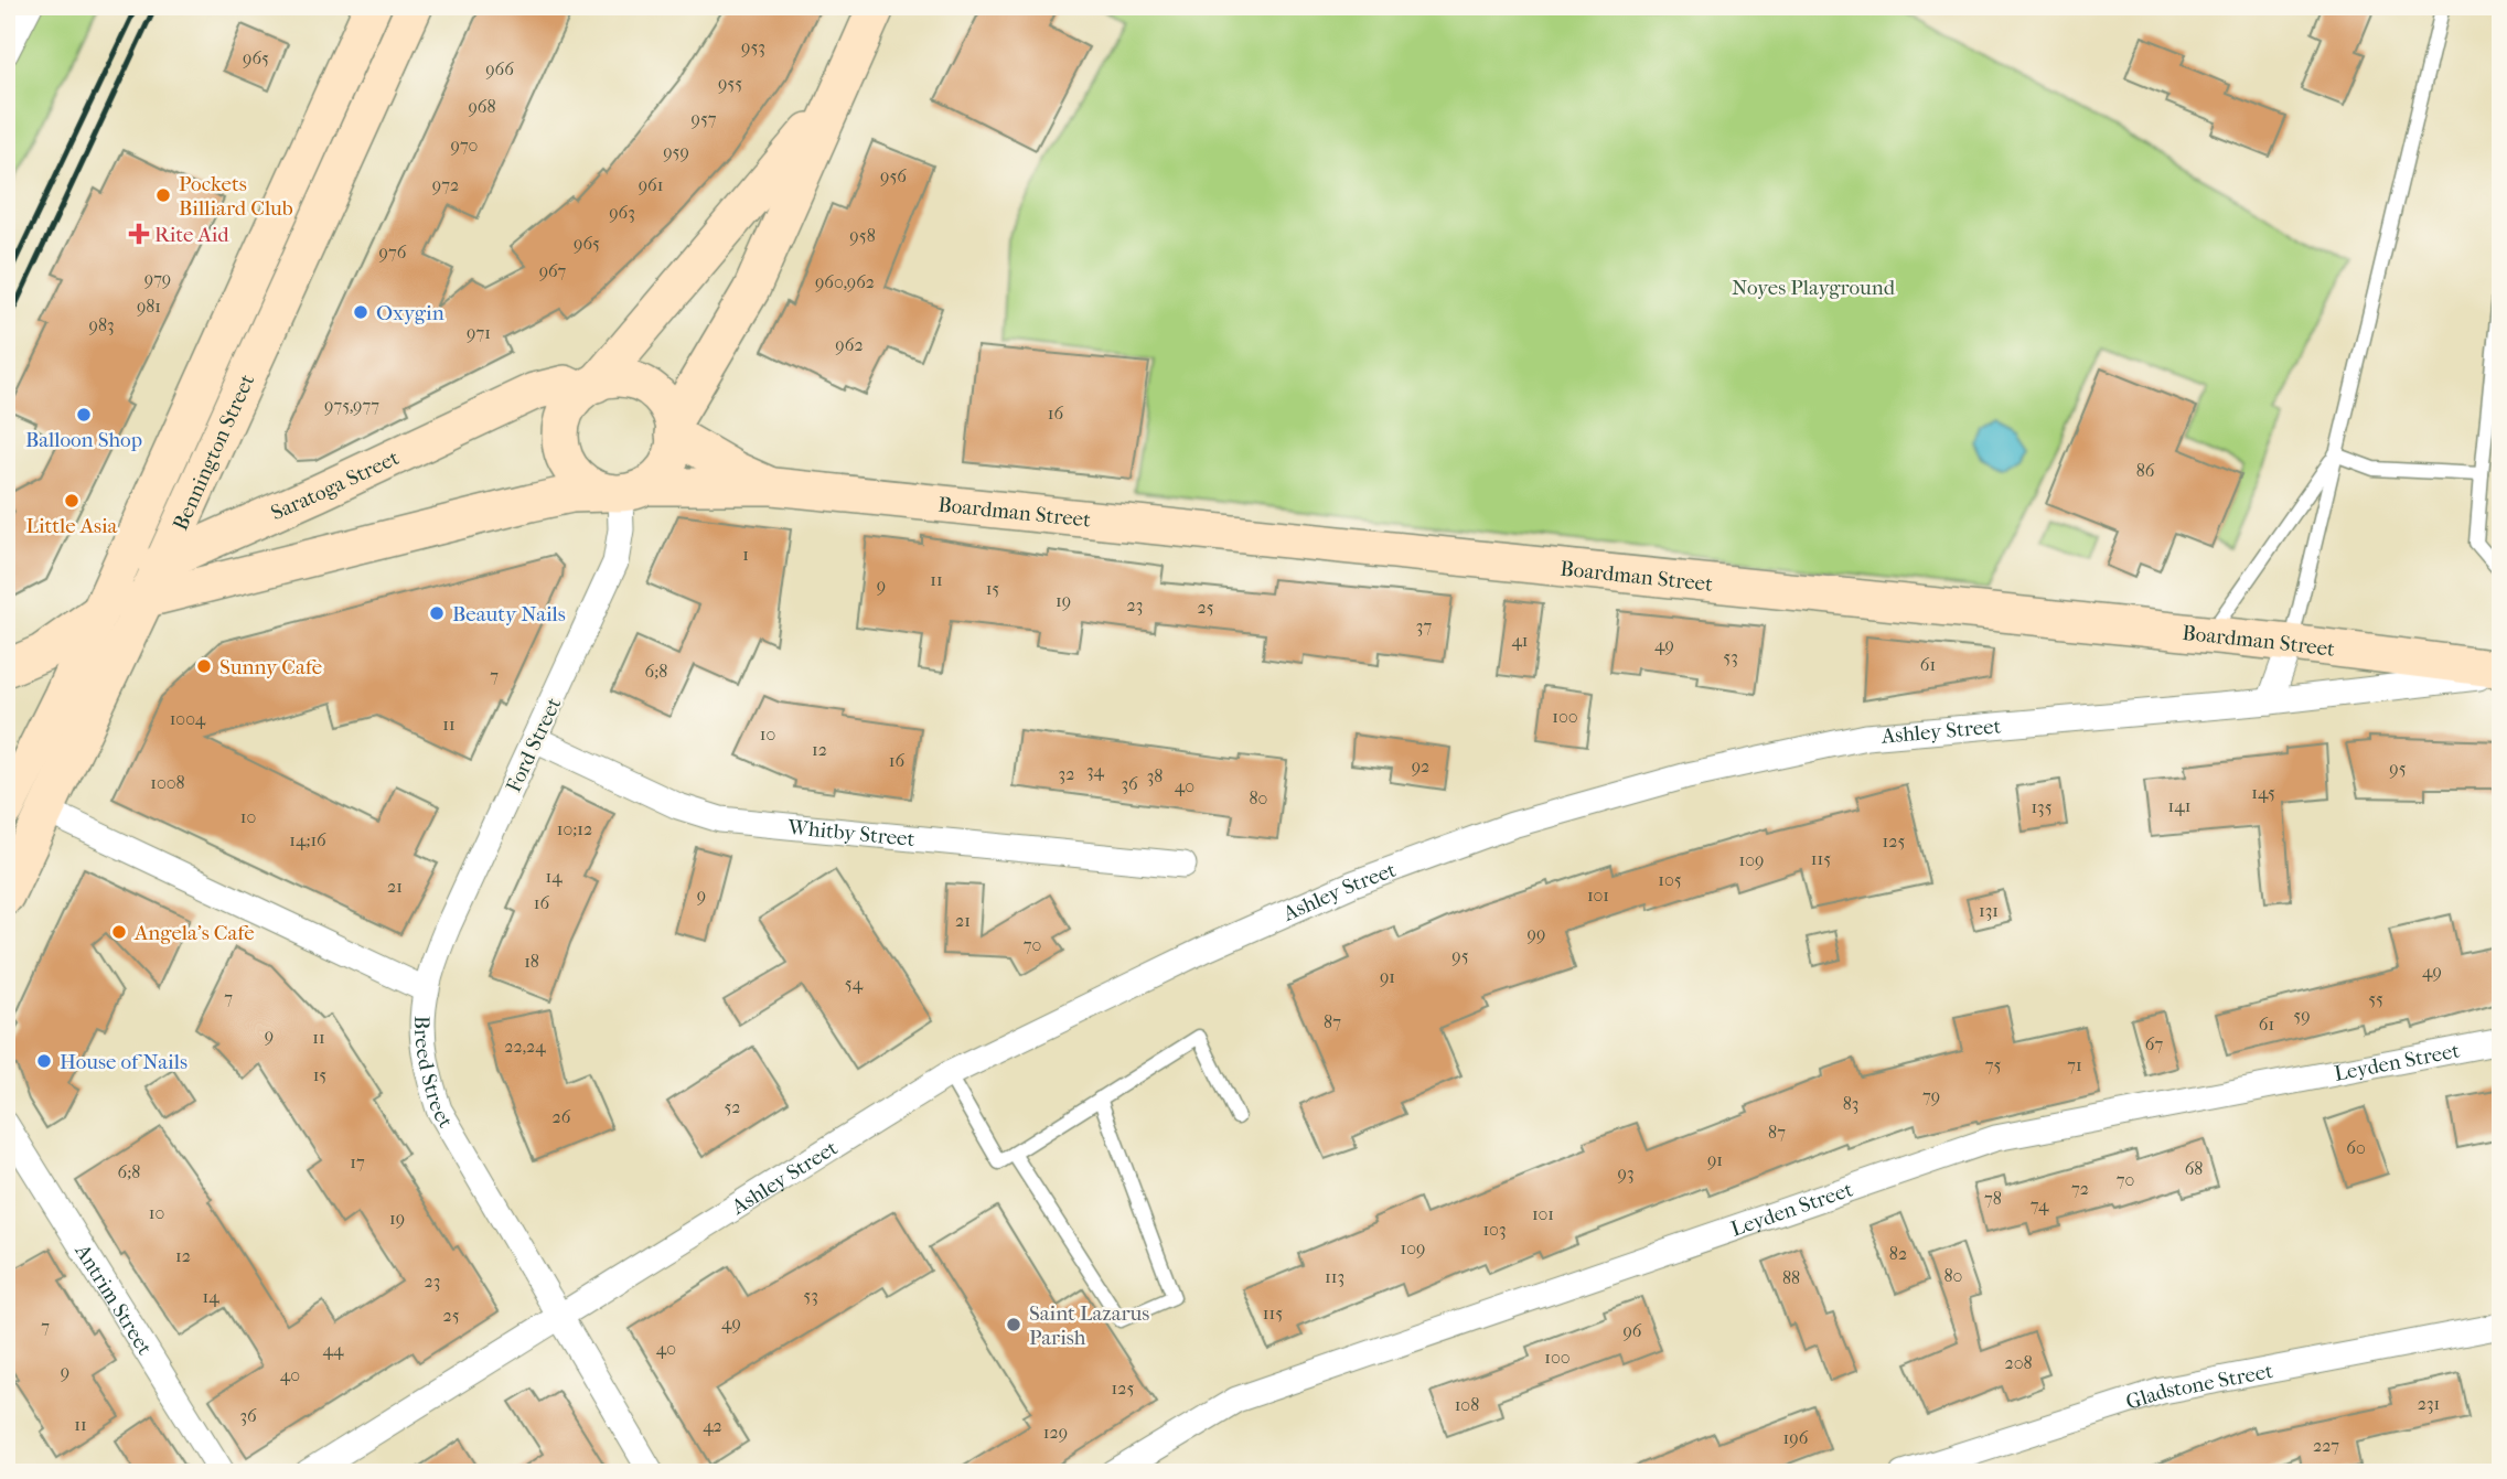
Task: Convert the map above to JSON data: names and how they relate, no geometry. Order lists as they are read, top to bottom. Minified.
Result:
{"streets":{"main road":["Bennington Street","Saratoga Street","Boardman Street"],"street":["Ashley Street","Ford Street","Whitby Street","Leyden Street","Breed Street","Antrim Street","Gladstone Street"]},"crossings":[["Bennington Street","Saratoga Street"],["Bennington Street","Breed Street"],["Saratoga Street","Boardman Street"],["Saratoga Street","Ford Street"],["Boardman Street","Ashley Street"],["Boardman Street","Ford Street"],["Ashley Street","Breed Street"],["Ford Street","Whitby Street"],["Ford Street","Breed Street"]],"parks":["Noyes Playground"],"places":{"other":["Pockets Billiard Club","Oxygin","Balloon Shop","Little Asia","Beauty Nails","Sunny Cafe","Angela's Cafe","House of Nails","Saint Lazarus Parish"],"health":["Rite Aid"]},"house_numbers":["953","965","966","955","968","957","970","959","956","972","961","963","958","965","976","967","979","960,962","981","983","971","962","975,977","16","86","1","11","9","15","19","23","25","37","41","49","53","61","6;8","7","100","1004","11","10","12","16","92","95","34","32","38","1008","36","40","145","80","141","135","10","10;12","14;16","125","115","109","14","105","21","9","101","16","131","21","99","70","95","18","49","91","54","7","55","59","87","61","9","11","67","22,24","75","71","15","79","83","52","26","87","60","91","17","68","6;8","93","70","72","78","74","10","101","19","103","109","82","12","80","113","88","23","53","14","115","25","49","7","96","40","44","100","208","9","40","125","231","108","36","11","42","129","196","227"]}
